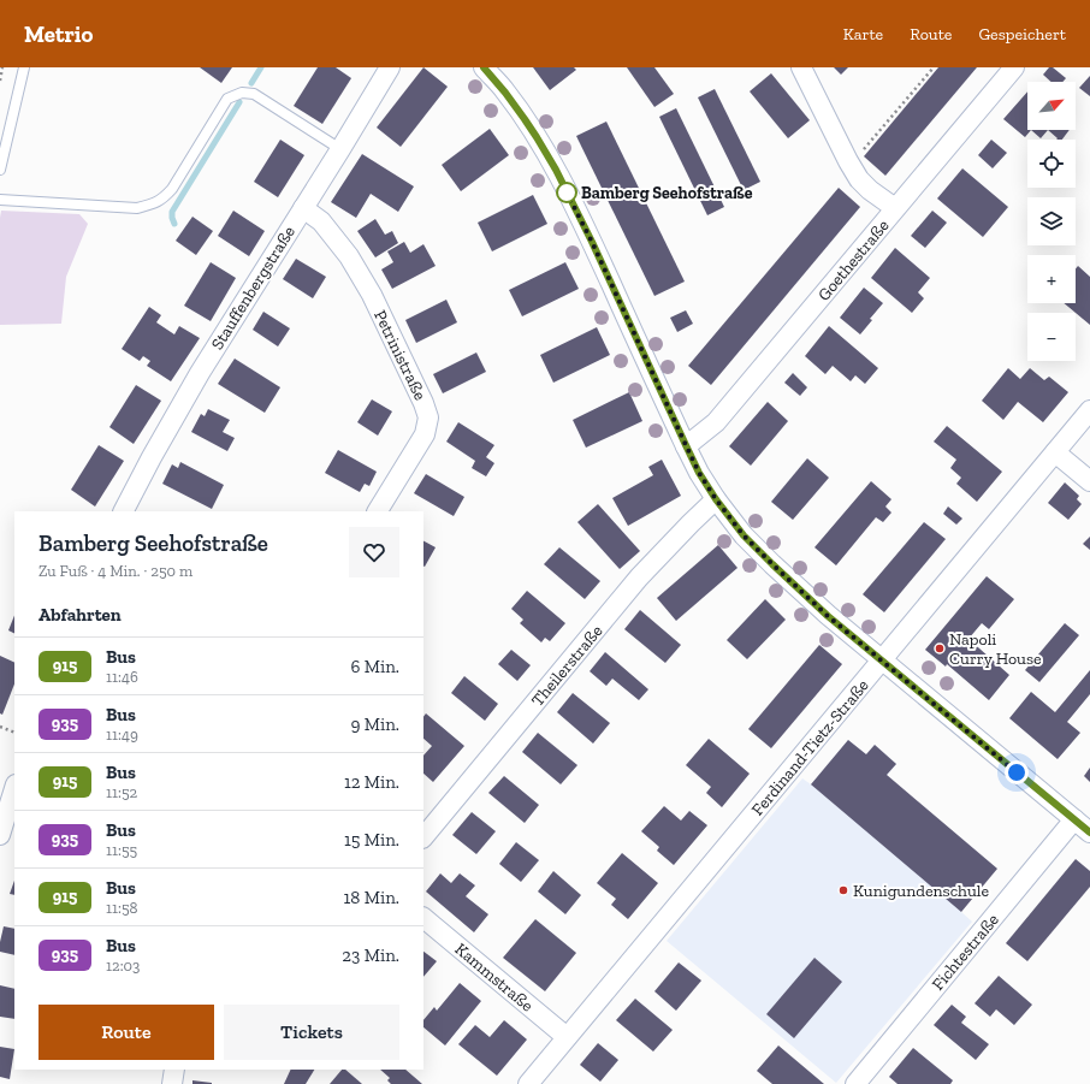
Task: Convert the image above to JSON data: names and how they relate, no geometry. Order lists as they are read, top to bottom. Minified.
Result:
{"streets":{"street":["Goethestraße","Stauffenbergstraße","Petrinistraße","Theilerstraße","Ferdinand-Tietz-Straße","Fichtestraße","Kammstraße"]},"crossings":[["Stauffenbergstraße","Petrinistraße"],["Ferdinand-Tietz-Straße","Kammstraße"]],"places":["Bamberg Seehofstraße","Napoli Curry House","Kunigundenschule"],"lines":["bus line 915"],"north":"top right","page":{"header":"Metrio","nav":["Karte","Route","Gespeichert"],"map_buttons":["+","−"],"heading":[["Bamberg Seehofstraße","Zu Fuß · 4 Min. · 250 m"],"Abfahrten"],"list":[{"mark":"915","name":"Bus","note":"11:46","value":"6 Min."},{"mark":"935","name":"Bus","note":"11:49","value":"9 Min."},{"mark":"915","name":"Bus","note":"11:52","value":"12 Min."},{"mark":"935","name":"Bus","note":"11:55","value":"15 Min."},{"mark":"915","name":"Bus","note":"11:58","value":"18 Min."},{"mark":"935","name":"Bus","note":"12:03","value":"23 Min."}],"buttons":["Route","Tickets"]}}
